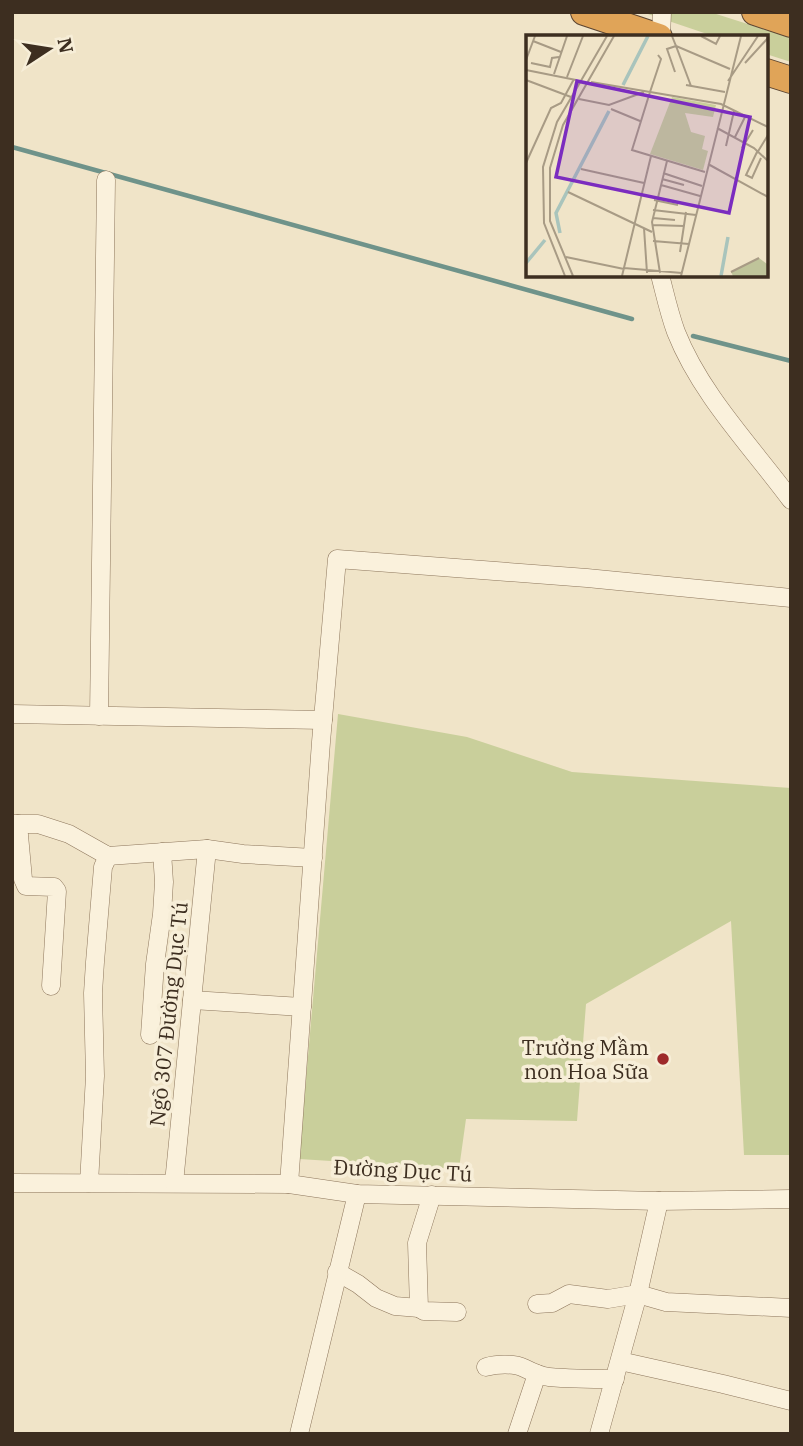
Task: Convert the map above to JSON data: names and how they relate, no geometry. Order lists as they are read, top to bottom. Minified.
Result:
{"streets":{"street":["Ngõ 307 Đường Dục Tú","Đường Dục Tú"]},"crossings":[["Ngõ 307 Đường Dục Tú","Đường Dục Tú"]],"places":["Trường Mầm non Hoa Sữa"],"north":"right"}
